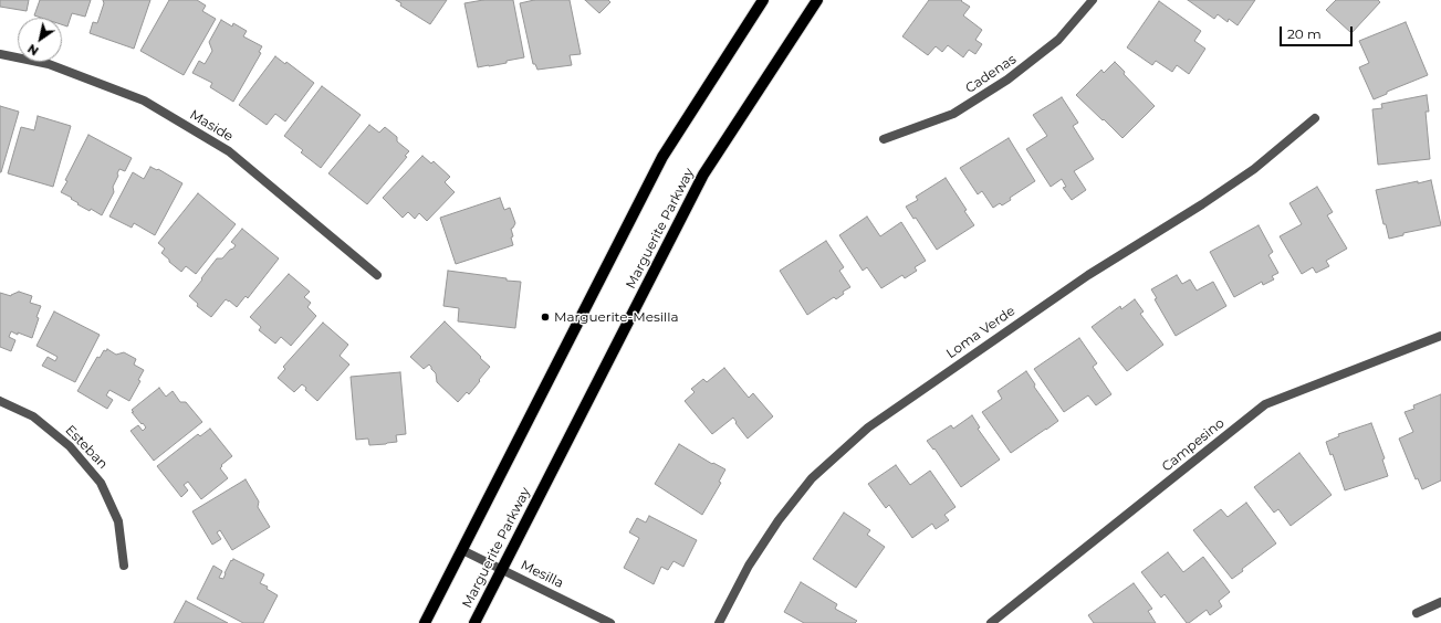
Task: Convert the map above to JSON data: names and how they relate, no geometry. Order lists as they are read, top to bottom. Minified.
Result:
{"streets":{"main road":["Marguerite Parkway"],"street":["Cadenas","Maside","Loma Verde","Campesino","Esteban","Mesilla"]},"crossings":[["Marguerite Parkway","Mesilla"]],"places":["Marguerite-Mesilla"],"scale_bar":"20 m","north":"bottom left"}
